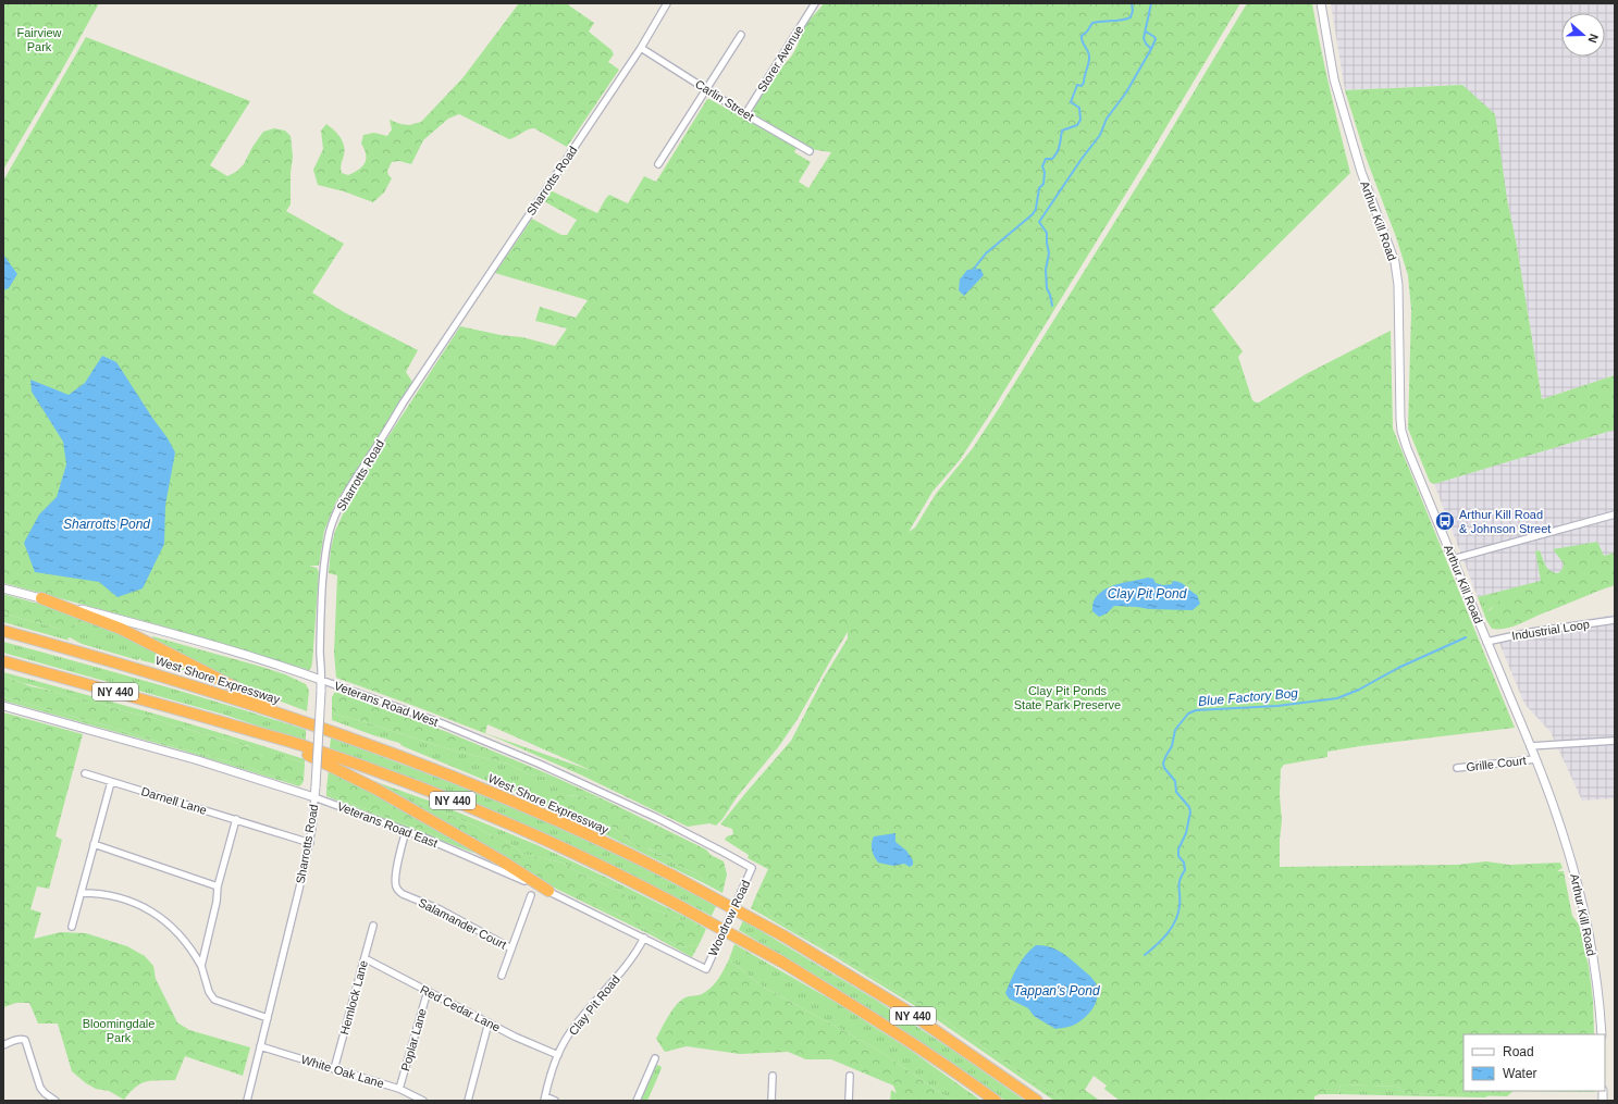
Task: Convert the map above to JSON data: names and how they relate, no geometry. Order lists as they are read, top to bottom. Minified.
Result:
{"streets":{"highway":["West Shore Expressway","NY 440"],"street":["Storer Avenue","Carlin Street","Sharrotts Road","Arthur Kill Road","Industrial Loop","Veterans Road West","Grille Court","Darnell Lane","Veterans Road East","Woodrow Road","Salamander Court","Hemlock Lane","Clay Pit Road","Red Cedar Lane","Poplar Lane","White Oak Lane"]},"crossings":[["Storer Avenue","Carlin Street"],["Carlin Street","Sharrotts Road"],["Sharrotts Road","Veterans Road West"],["Sharrotts Road","Darnell Lane"],["Sharrotts Road","Veterans Road East"],["Sharrotts Road","White Oak Lane"],["Arthur Kill Road","Industrial Loop"],["Arthur Kill Road","Grille Court"],["Veterans Road West","Woodrow Road"],["Veterans Road East","Woodrow Road"],["Veterans Road East","Salamander Court"],["Veterans Road East","Clay Pit Road"],["Hemlock Lane","Red Cedar Lane"],["Hemlock Lane","White Oak Lane"],["Clay Pit Road","Red Cedar Lane"],["Red Cedar Lane","Poplar Lane"],["Poplar Lane","White Oak Lane"]],"water":["Sharrotts Pond","Clay Pit Pond","Blue Factory Bog","Tappan's Pond"],"parks":["Fairview Park","Clay Pit Ponds State Park Preserve","Bloomingdale Park"],"places":{"bus stop":["Arthur Kill Road & Johnson Street"]},"legend":["Road","Water"],"north":"right"}
